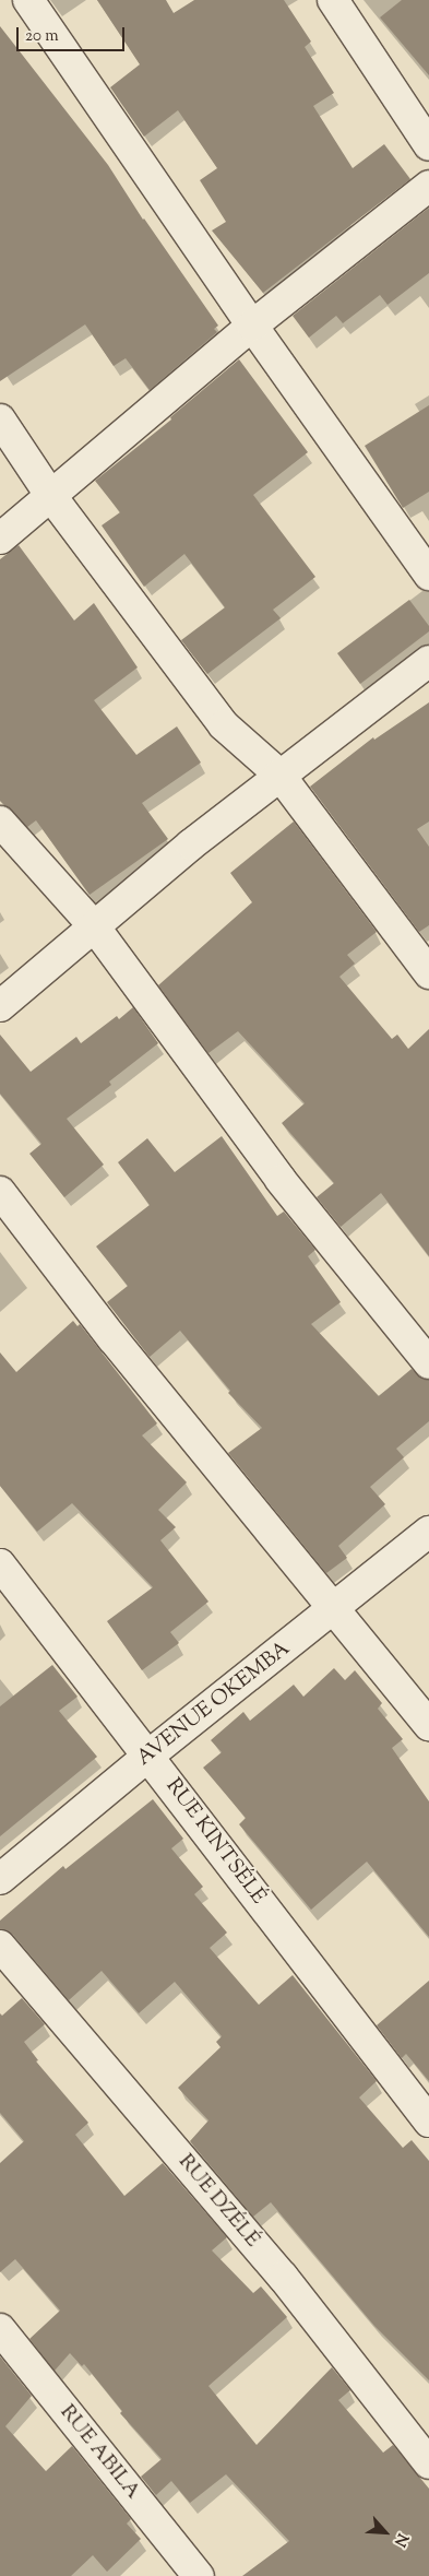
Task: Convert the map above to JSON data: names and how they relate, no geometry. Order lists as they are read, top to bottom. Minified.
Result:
{"streets":{"street":["AVENUE OKEMBA","RUE KINTSÉLÉ","RUE DZÉLÉ","RUE ABILA"]},"crossings":[["AVENUE OKEMBA","RUE KINTSÉLÉ"]],"scale_bar":"20 m","north":"bottom right"}
